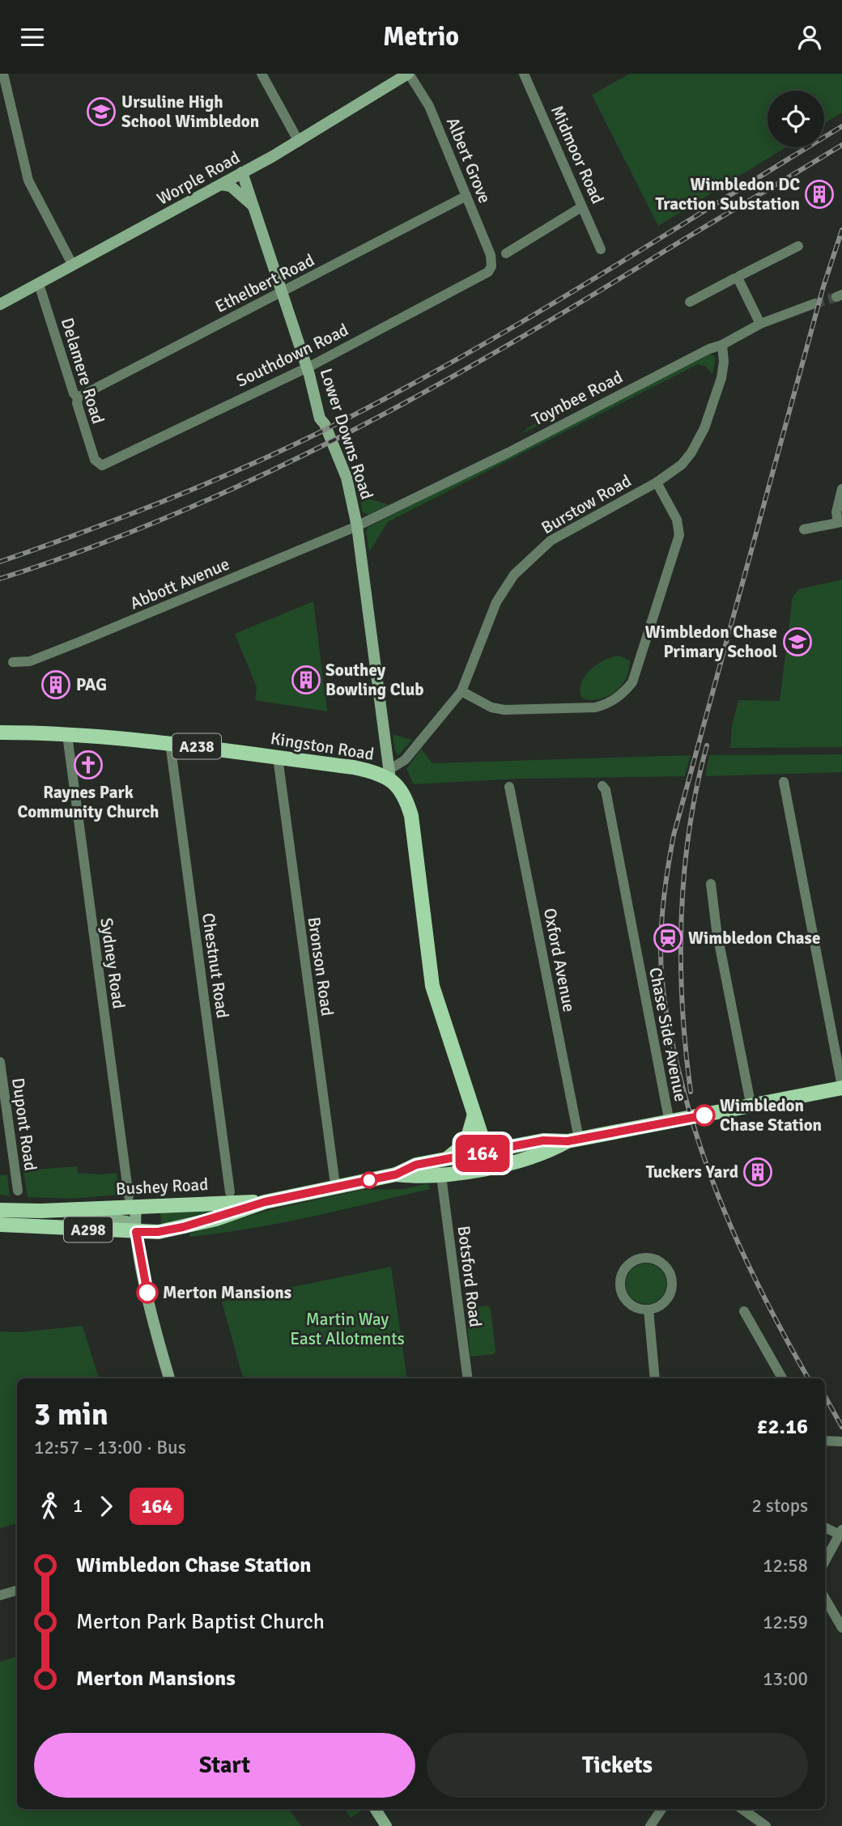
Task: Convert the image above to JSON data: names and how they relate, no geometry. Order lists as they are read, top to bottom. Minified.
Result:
{"streets":{"main road":["Worple Road","Lower Downs Road","A238","Kingston Road","Bushey Road","A298"],"street":["Midmoor Road","Albert Grove","Ethelbert Road","Southdown Road","Delamere Road","Toynbee Road","Burstow Road","Abbott Avenue","Oxford Avenue","Sydney Road","Chestnut Road","Bronson Road","Chase Side Avenue","Dupont Road","Botsford Road"]},"crossings":[["Albert Grove","Worple Road"],["Albert Grove","Ethelbert Road"],["Albert Grove","Southdown Road"],["Worple Road","Delamere Road"],["Worple Road","Lower Downs Road"],["Ethelbert Road","Delamere Road"],["Ethelbert Road","Lower Downs Road"],["Southdown Road","Delamere Road"],["Southdown Road","Lower Downs Road"],["Toynbee Road","Lower Downs Road"],["Toynbee Road","Burstow Road"],["Toynbee Road","Abbott Avenue"],["Lower Downs Road","Burstow Road"],["Lower Downs Road","Abbott Avenue"],["Lower Downs Road","Kingston Road"],["Burstow Road","Kingston Road"],["Kingston Road","Sydney Road"],["Kingston Road","Chestnut Road"],["Kingston Road","Bronson Road"],["Kingston Road","Bushey Road"],["Sydney Road","Bushey Road"],["Bushey Road","Botsford Road"]],"parks":["Martin Way East Allotments"],"places":{"school or university":["Ursuline High School Wimbledon","Wimbledon Chase Primary School"],"building":["Wimbledon DC Traction Substation","Southey Bowling Club","PAG","Tuckers Yard"],"church":["Raynes Park Community Church"],"station":["Wimbledon Chase"],"other":["Wimbledon Chase Station","Merton Mansions"]},"lines":["bus line 164"],"page":{"header":"Metrio","on_map":"164","heading":["3 min","12:57 – 13:00 · Bus","£2.16"],"legs":["1","164","2 stops"],"list":[{"name":"Wimbledon Chase Station","value":"12:58"},{"name":"Merton Park Baptist Church","value":"12:59"},{"name":"Merton Mansions","value":"13:00"}],"buttons":["Start","Tickets"]}}
